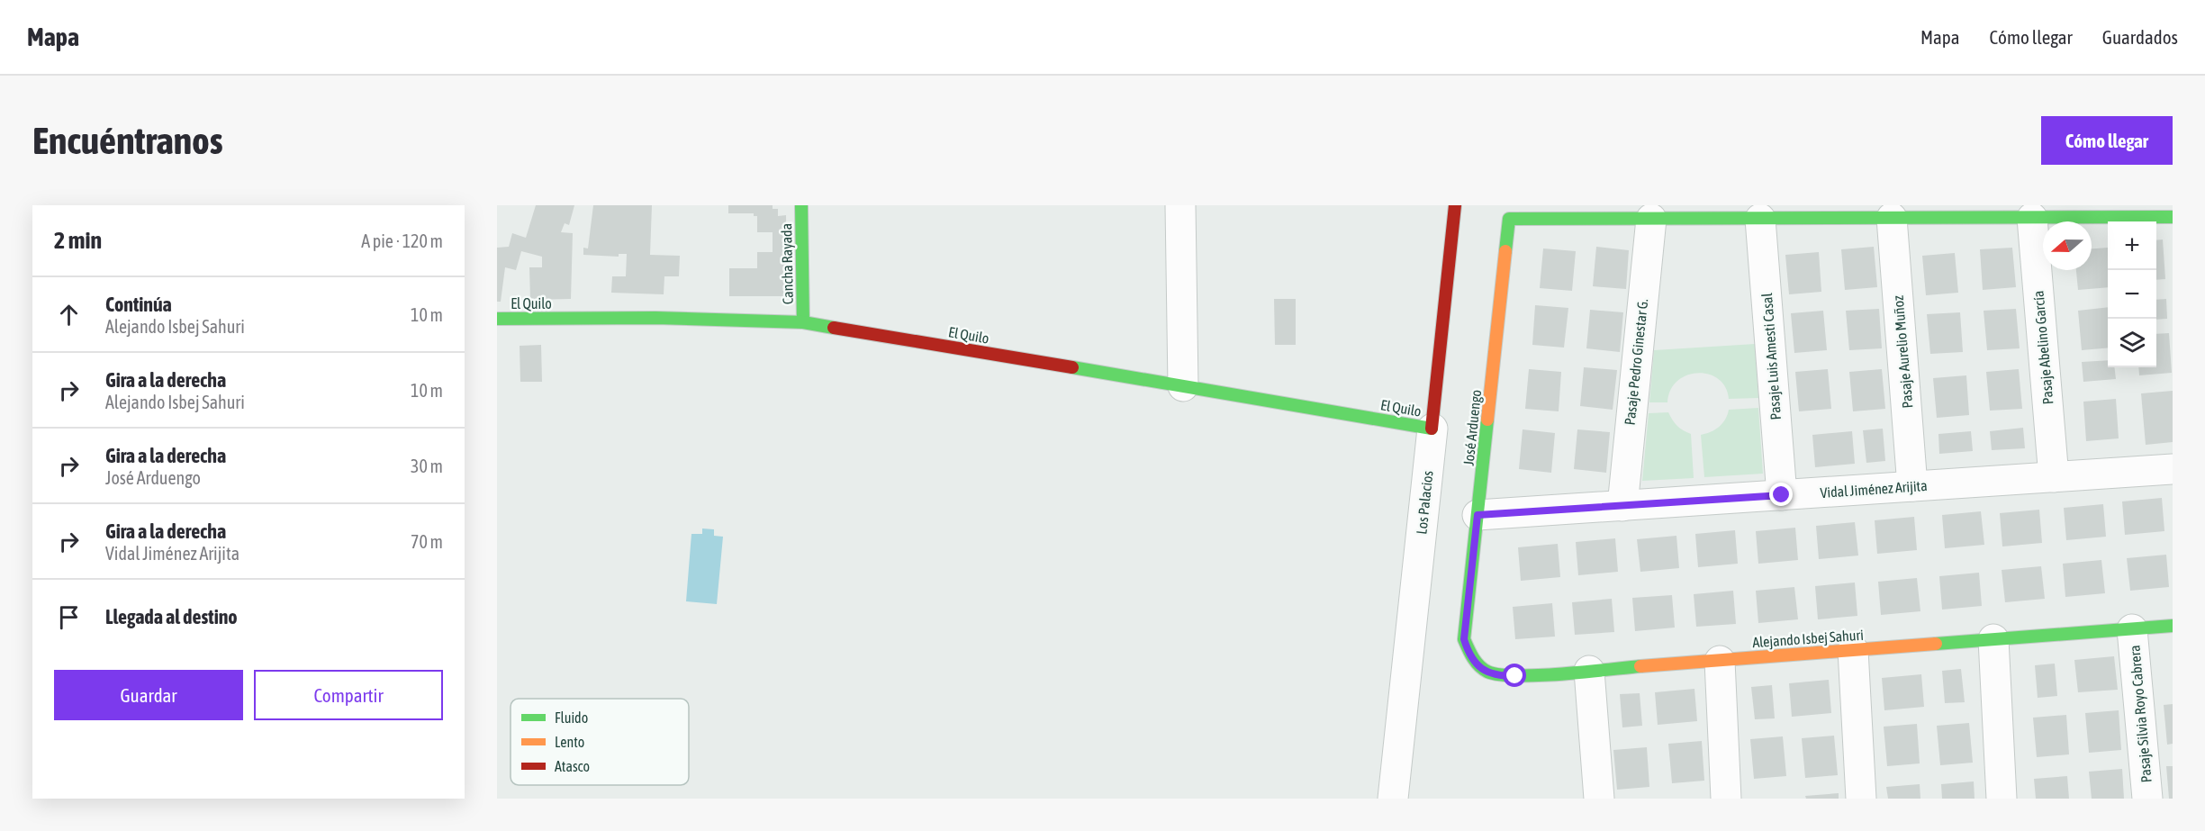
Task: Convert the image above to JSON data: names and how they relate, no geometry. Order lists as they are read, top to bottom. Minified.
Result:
{"streets":{"street":["Cancha Rayada","El Quilo","Pasaje Abelino García","Pasaje Aurelio Muñoz","Pasaje Luis Amesti Casal","Pasaje Pedro Ginestar G.","José Arduengo","Vidal Jiménez Arijita","Los Palacios","Alejando Isbej Sahuri","Pasaje Silvia Royo Cabrera"]},"crossings":[["Cancha Rayada","El Quilo"],["El Quilo","Los Palacios"],["Pasaje Abelino García","Vidal Jiménez Arijita"],["Pasaje Aurelio Muñoz","Vidal Jiménez Arijita"],["Pasaje Luis Amesti Casal","Vidal Jiménez Arijita"],["Pasaje Pedro Ginestar G.","José Arduengo"],["Pasaje Pedro Ginestar G.","Vidal Jiménez Arijita"],["José Arduengo","Vidal Jiménez Arijita"],["José Arduengo","Alejando Isbej Sahuri"],["Alejando Isbej Sahuri","Pasaje Silvia Royo Cabrera"]],"legend":["Fluido","Lento","Atasco"],"north":"left","page":{"header":"Mapa","nav":["Mapa","Cómo llegar","Guardados"],"buttons":["Cómo llegar",["Guardar","Compartir"]],"title":"Encuéntranos","heading":["2 min","A pie · 120 m"],"map_buttons":["+","−"],"list":[["Continúa","Alejando Isbej Sahuri","10 m"],["Gira a la derecha","Alejando Isbej Sahuri","10 m"],["Gira a la derecha","José Arduengo","30 m"],["Gira a la derecha","Vidal Jiménez Arijita","70 m"],"Llegada al destino"]}}
